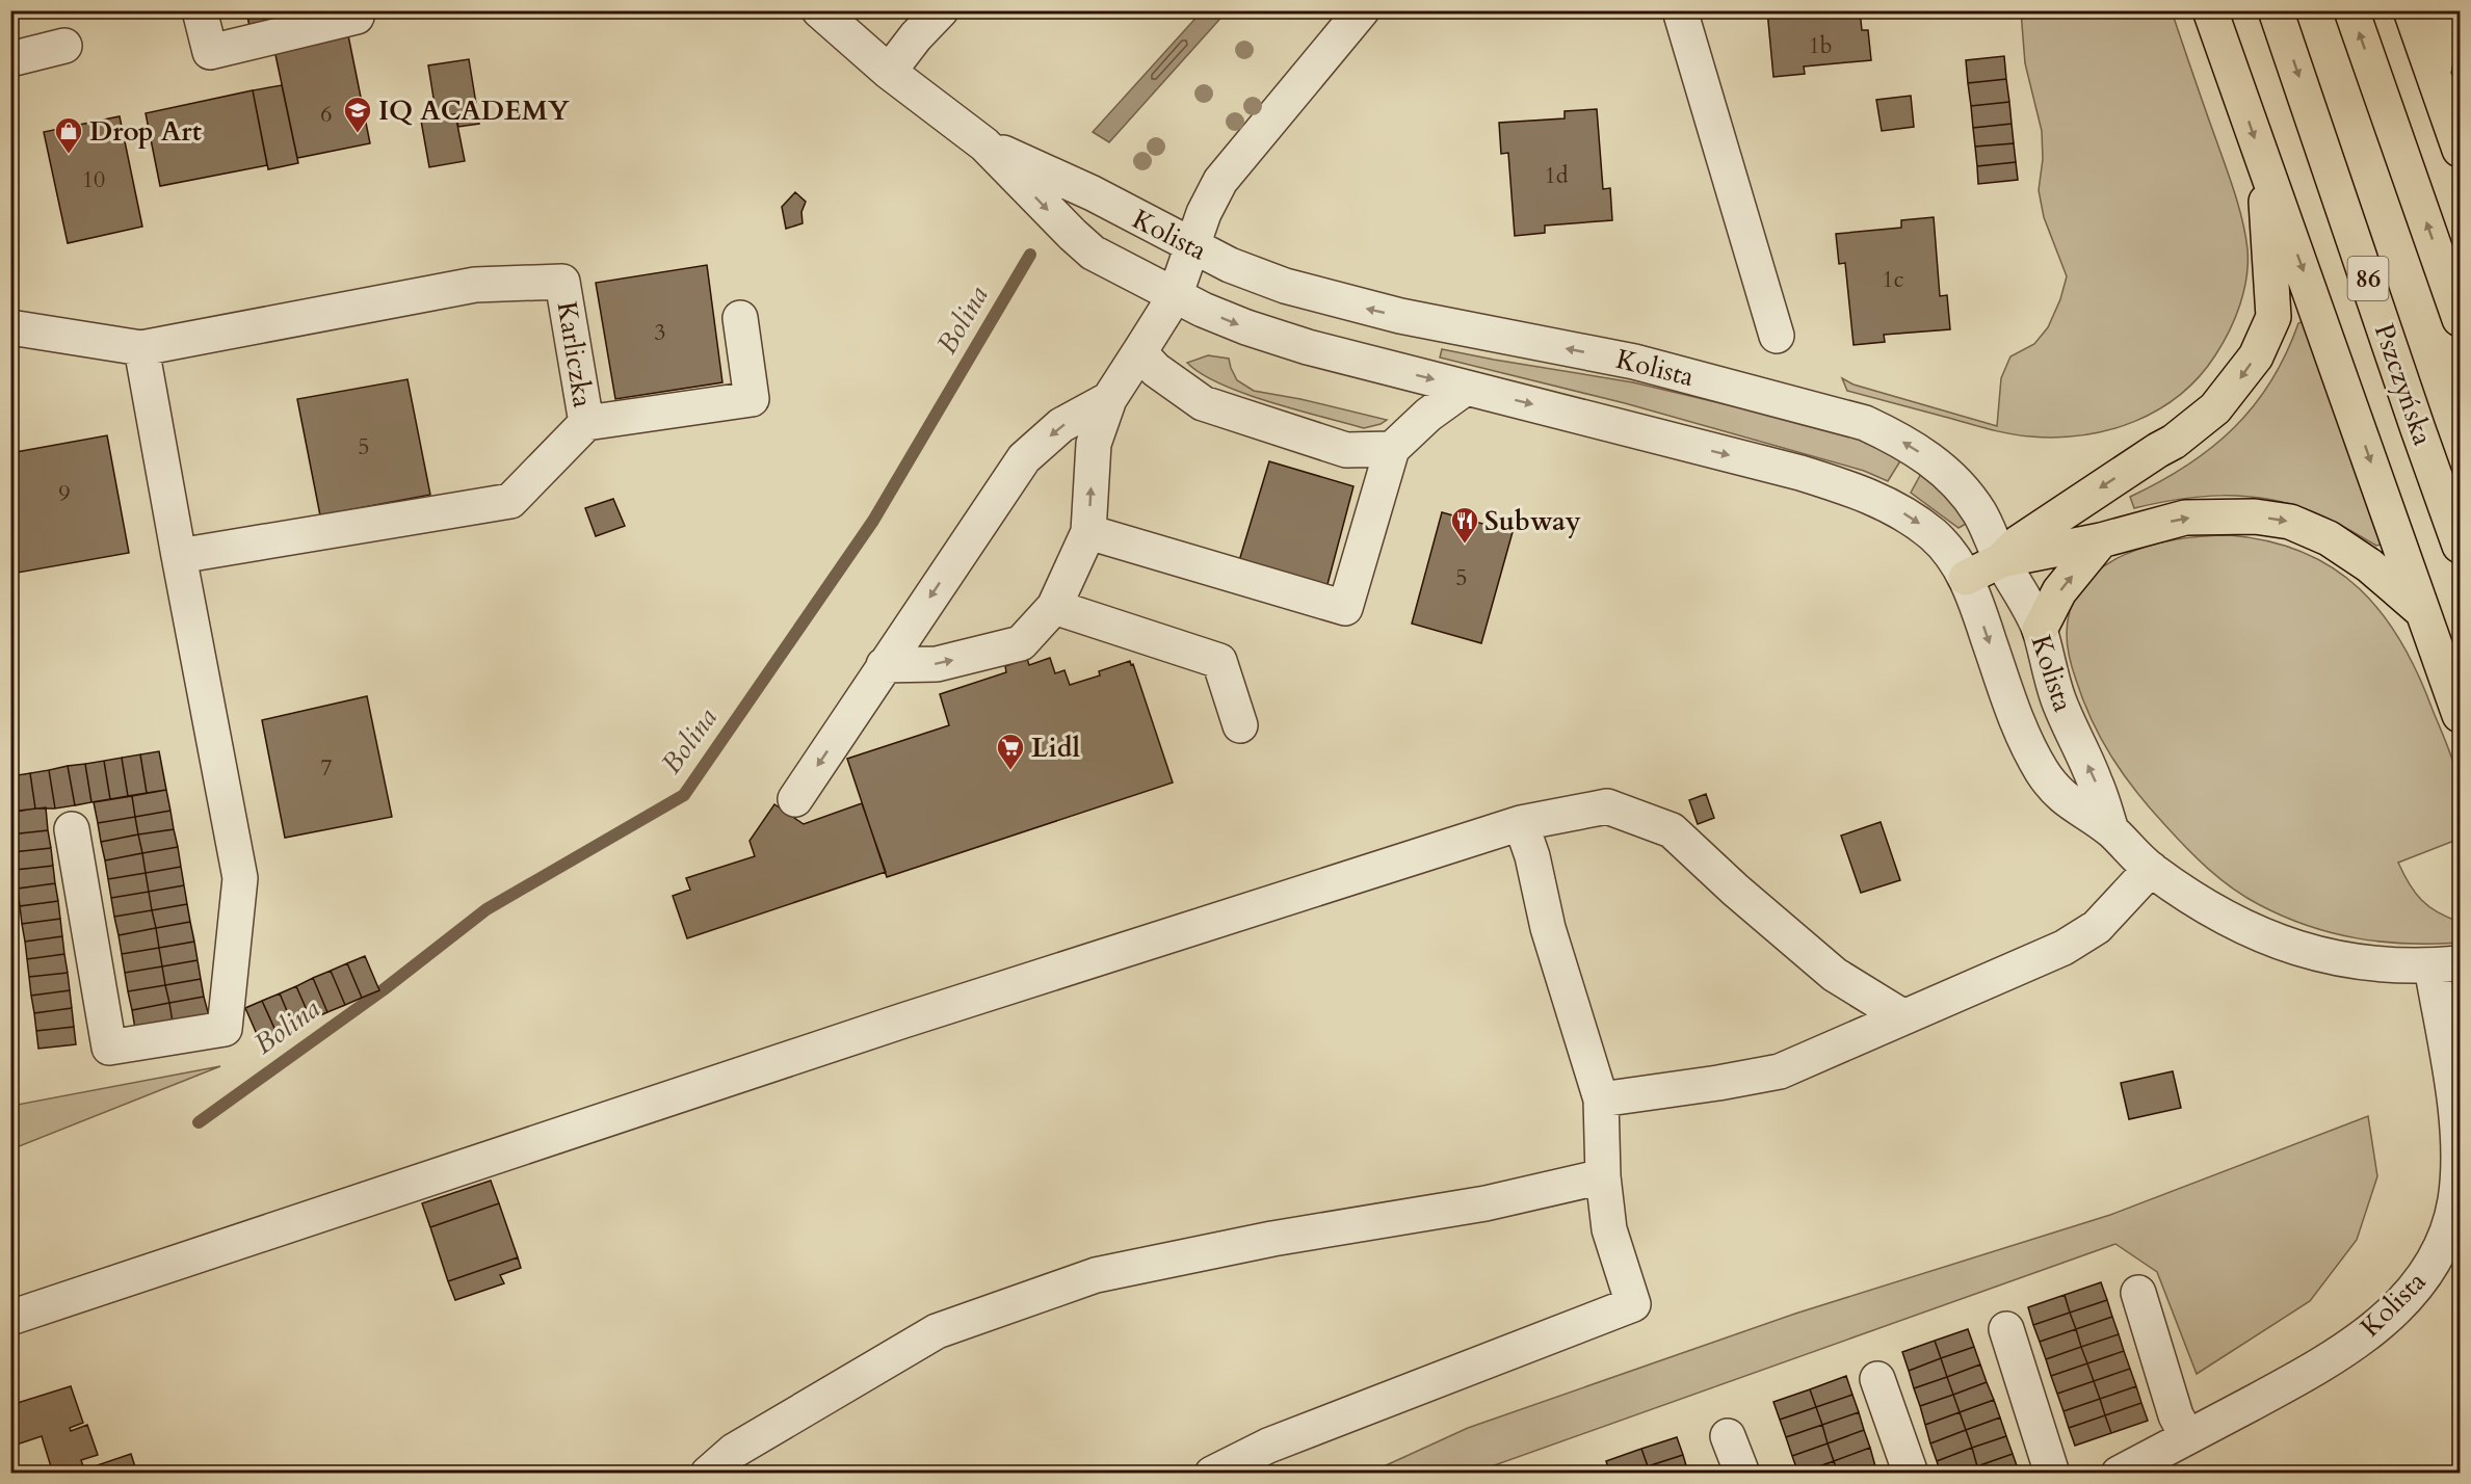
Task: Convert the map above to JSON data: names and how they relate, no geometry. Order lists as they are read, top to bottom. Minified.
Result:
{"streets":{"main road":["86","Pszczyńska"],"street":["Kolista","Karliczka"]},"water":["Bolina"],"places":{"school or university":["IQ ACADEMY"],"shop":["Drop Art"],"restaurant":["Subway"],"supermarket":["Lidl"]},"house_numbers":["1b","6","1d","10","1c","3","5","9","5","7"]}
